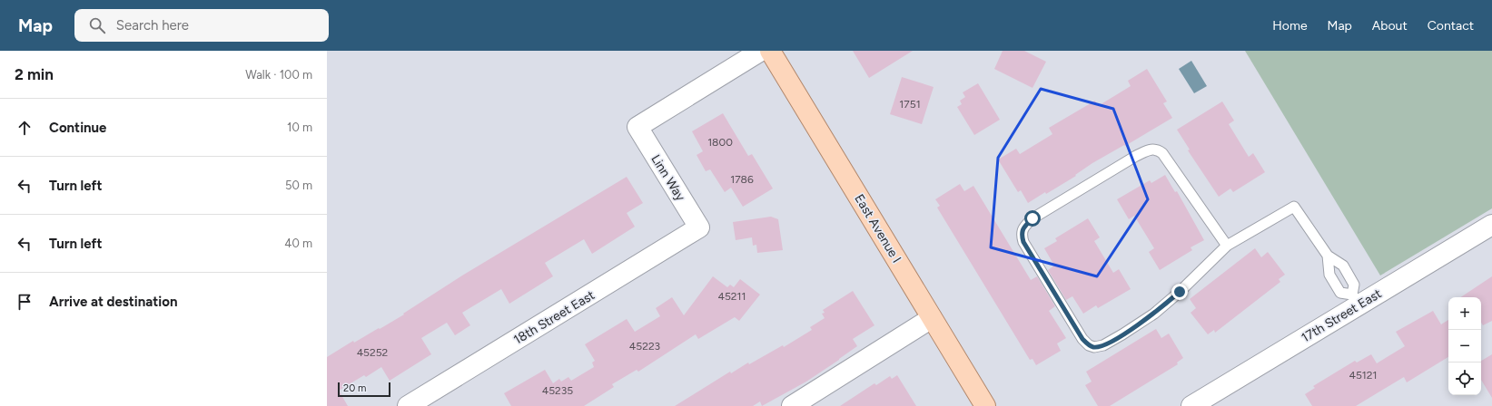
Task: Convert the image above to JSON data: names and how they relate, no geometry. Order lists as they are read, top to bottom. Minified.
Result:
{"streets":{"main road":["East Avenue I"],"street":["Linn Way","17th Street East","18th Street East"]},"crossings":[["Linn Way","18th Street East"]],"house_numbers":["1751","1800","1786","45211","45223","45252","45121","45235"],"scale_bar":"20 m","page":{"header":"Map","search":"Search here","nav":["Home","Map","About","Contact"],"heading":["2 min","Walk · 100 m"],"list":[["Continue","10 m"],["Turn left","50 m"],["Turn left","40 m"],"Arrive at destination"],"map_buttons":["+","−"],"scale":"20 m"}}
